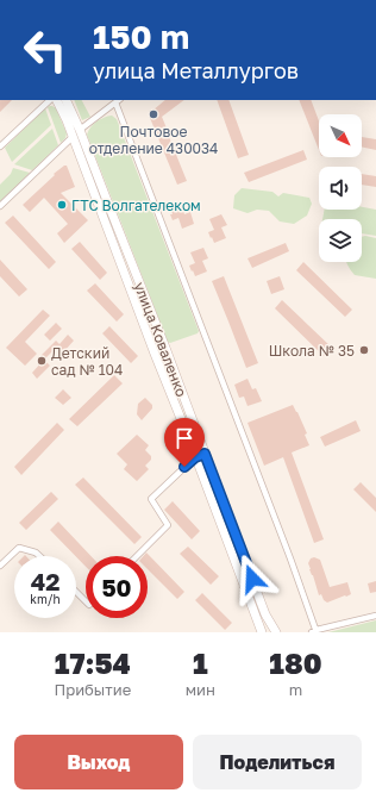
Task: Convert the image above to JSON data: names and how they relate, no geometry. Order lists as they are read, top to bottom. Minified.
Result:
{"streets":{"main road":["улица Коваленко"]},"places":["Почтовое отделение 430034","ГТС Волгателеком","Школа № 35","Детский сад № 104"],"north":"bottom right","page":{"turn":["150 m","улица Металлургов"],"speed":"42 km/h","limit":"50","eta":["17:54","Прибытие","1","мин","180","m"],"buttons":["Выход","Поделиться"]}}
